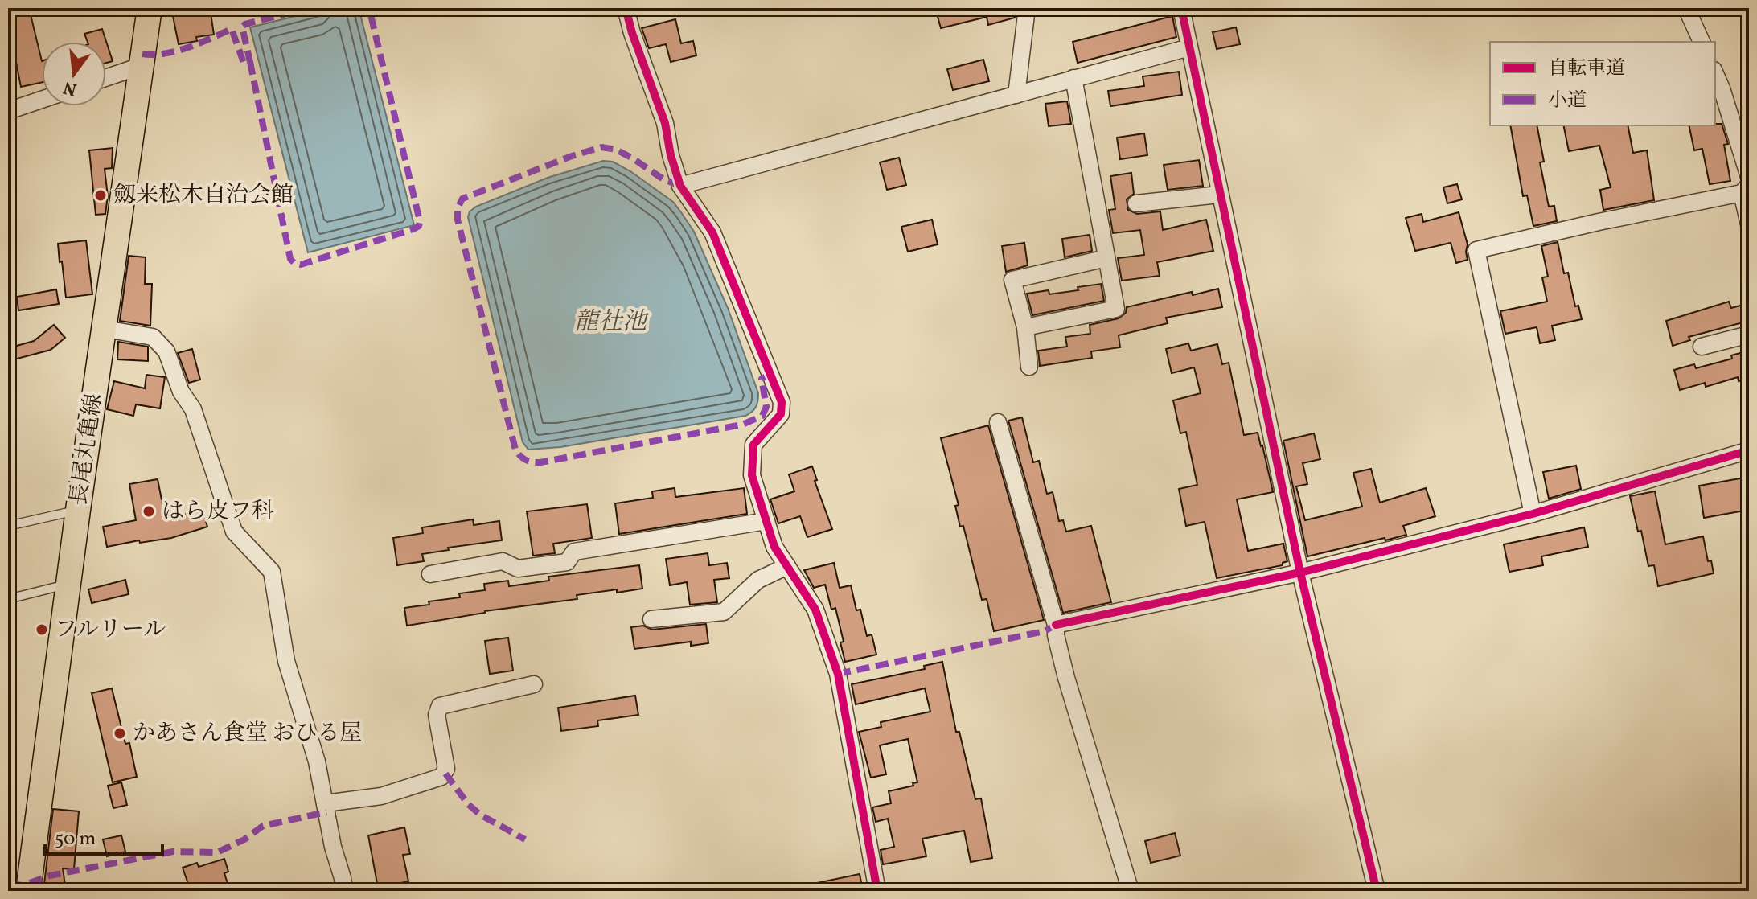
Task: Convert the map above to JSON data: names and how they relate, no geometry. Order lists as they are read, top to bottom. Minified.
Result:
{"streets":{"main road":["長尾丸亀線"]},"water":["龍社池"],"places":["劔来松木自治会館","はら皮フ科","フルリール","かあさん食堂 おひる屋"],"legend":["自転車道","小道"],"scale_bar":"50 m","north":"bottom"}
